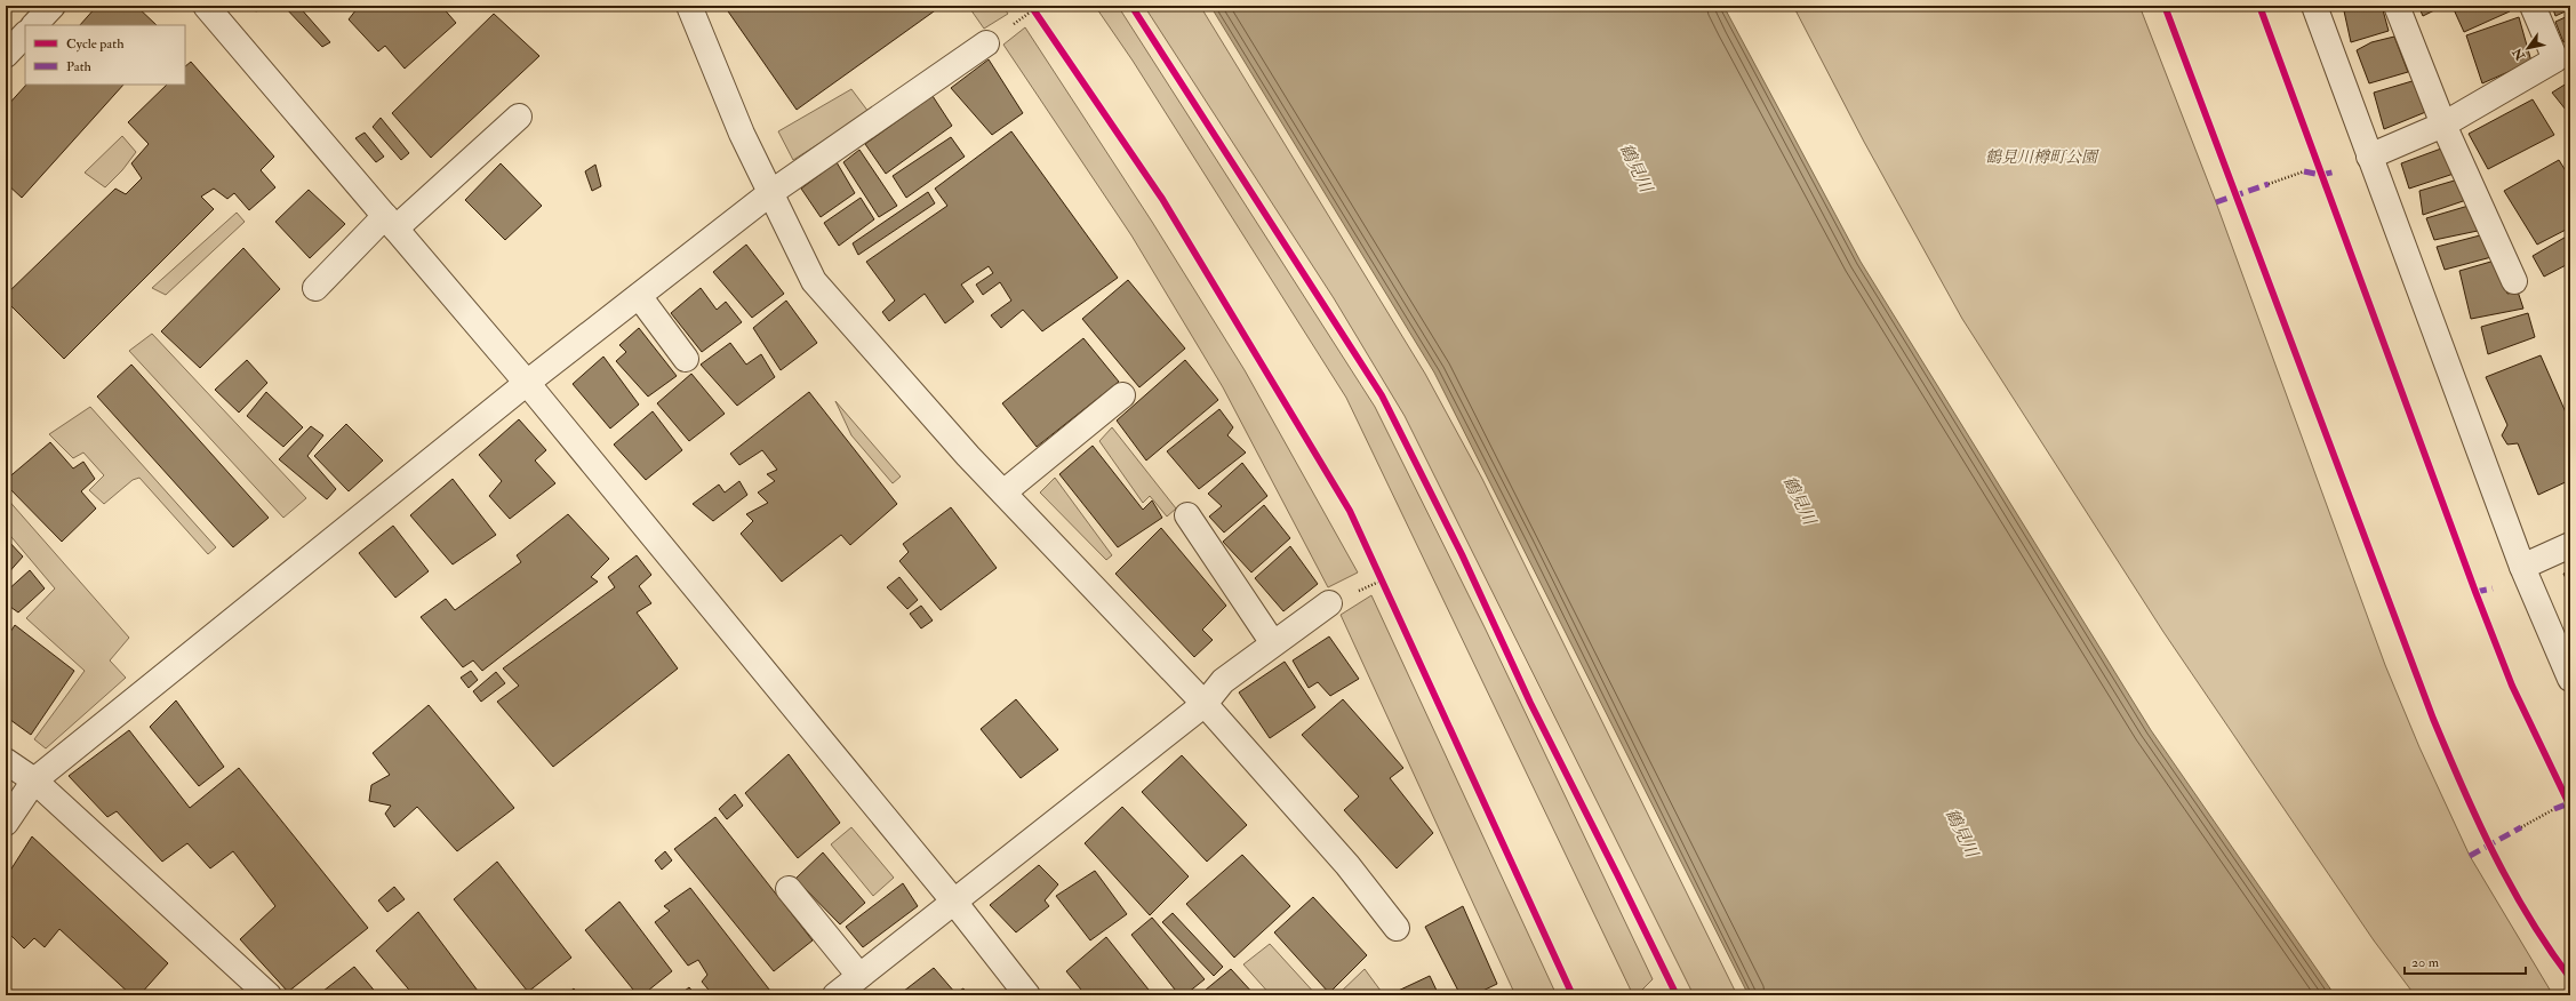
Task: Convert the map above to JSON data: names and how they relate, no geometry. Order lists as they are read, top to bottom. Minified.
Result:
{"water":["鶴見川"],"parks":["鶴見川樽町公園"],"legend":["Cycle path","Path"],"scale_bar":"20 m","north":"bottom left"}
